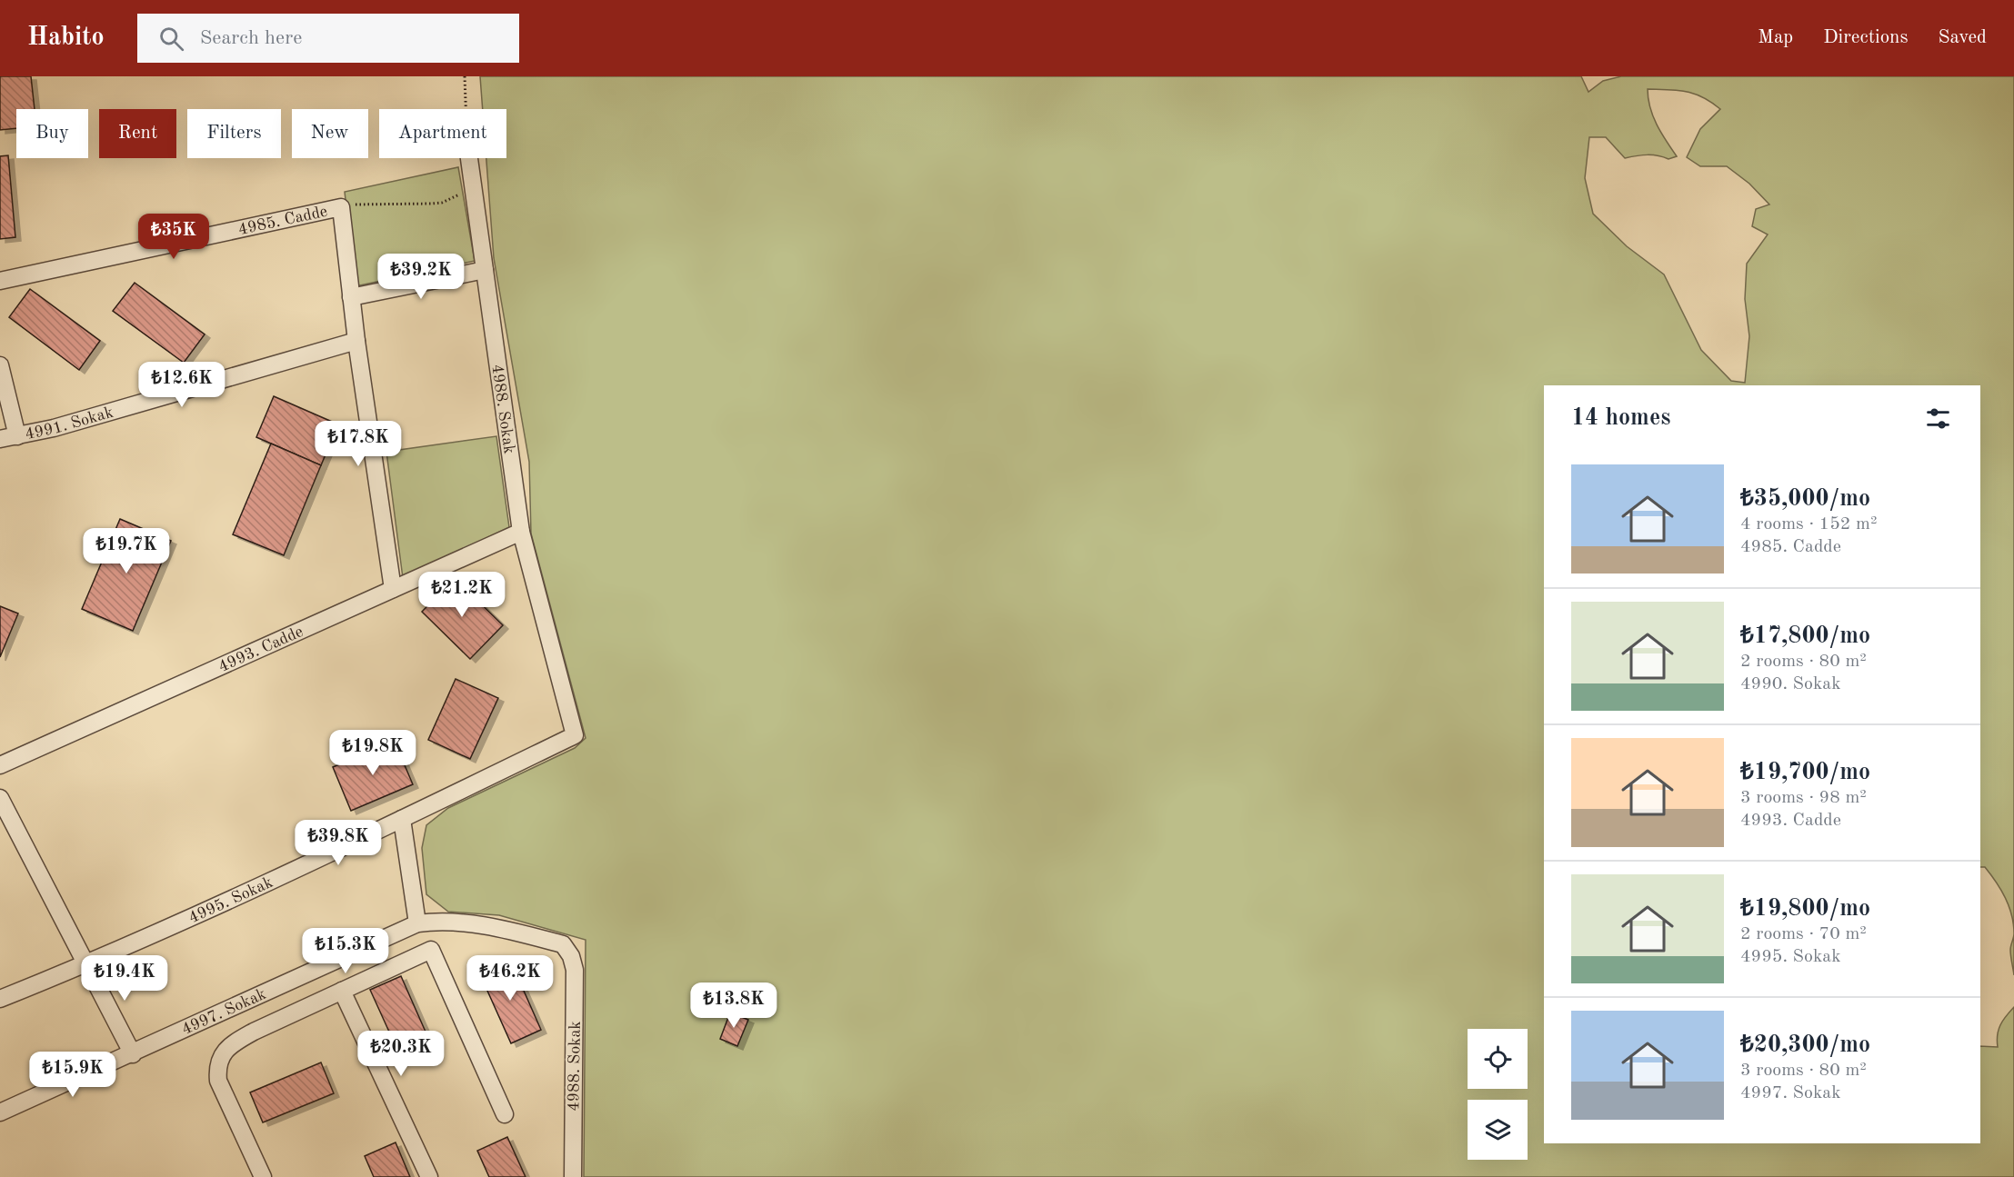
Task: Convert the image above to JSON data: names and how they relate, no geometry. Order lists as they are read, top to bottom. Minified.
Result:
{"streets":{"street":["4985. Cadde","4988. Sokak","4991. Sokak","4993. Cadde","4995. Sokak","4997. Sokak"]},"crossings":[["4988. Sokak","4993. Cadde"],["4988. Sokak","4995. Sokak"],["4988. Sokak","4997. Sokak"]],"page":{"header":"Habito","search":"Search here","nav":["Map","Directions","Saved"],"chip":["Buy","Rent","Filters","New","Apartment"],"price":["₺35K","₺39.2K","₺12.6K","₺17.8K","₺19.7K","₺21.2K","₺19.8K","₺39.8K","₺15.3K","₺19.4K","₺46.2K","₺13.8K","₺20.3K","₺15.9K"],"heading":"14 homes","list":[{"name":"₺35,000/mo","note":"4 rooms · 152 m² · 4985. Cadde"},{"name":"₺17,800/mo","note":"2 rooms · 80 m² · 4990. Sokak"},{"name":"₺19,700/mo","note":"3 rooms · 98 m² · 4993. Cadde"},{"name":"₺19,800/mo","note":"2 rooms · 70 m² · 4995. Sokak"},{"name":"₺20,300/mo","note":"3 rooms · 80 m² · 4997. Sokak"}]}}
